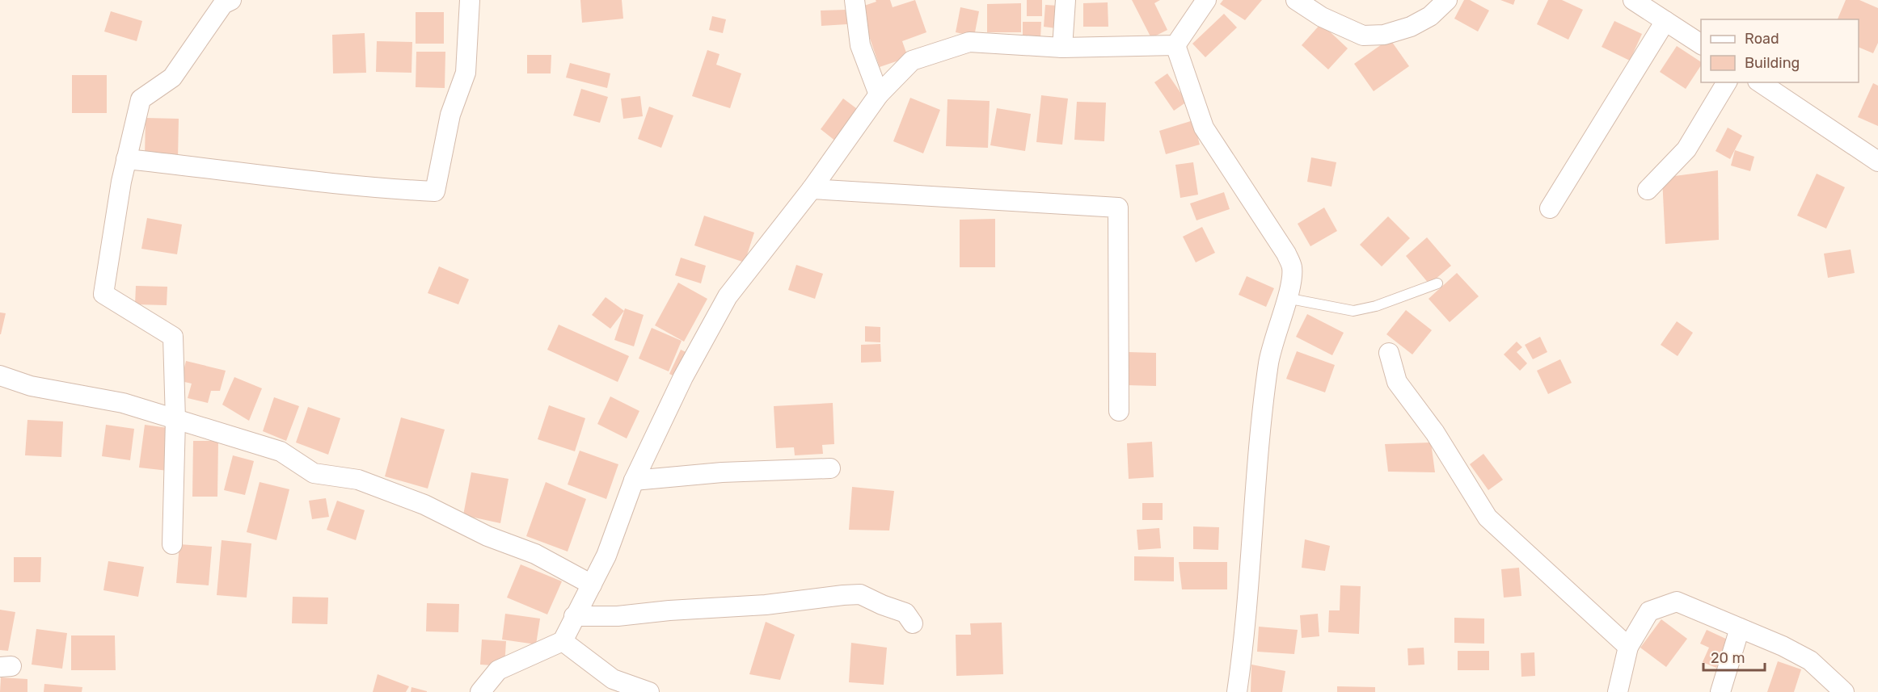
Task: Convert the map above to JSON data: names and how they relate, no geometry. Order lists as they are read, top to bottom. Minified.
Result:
{"legend":["Road","Building"],"scale_bar":"20 m"}
